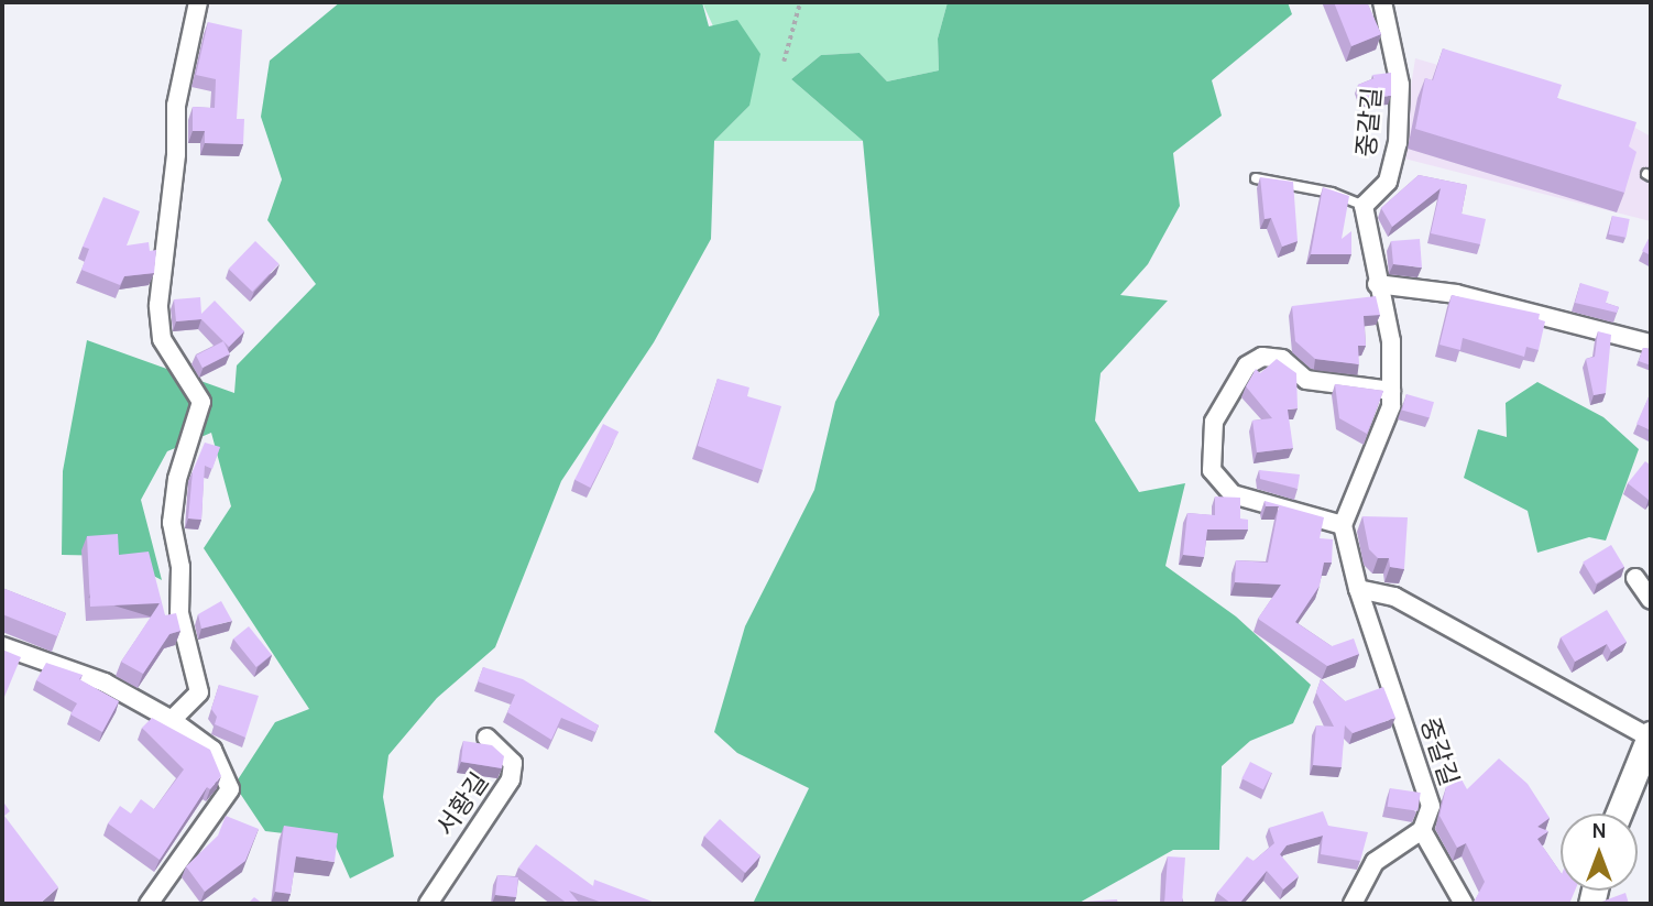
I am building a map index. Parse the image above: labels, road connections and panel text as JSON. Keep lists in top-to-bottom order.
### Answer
{
  "streets": {
    "street": ["중갈길", "서황길"]
  },
  "north": "top"
}
